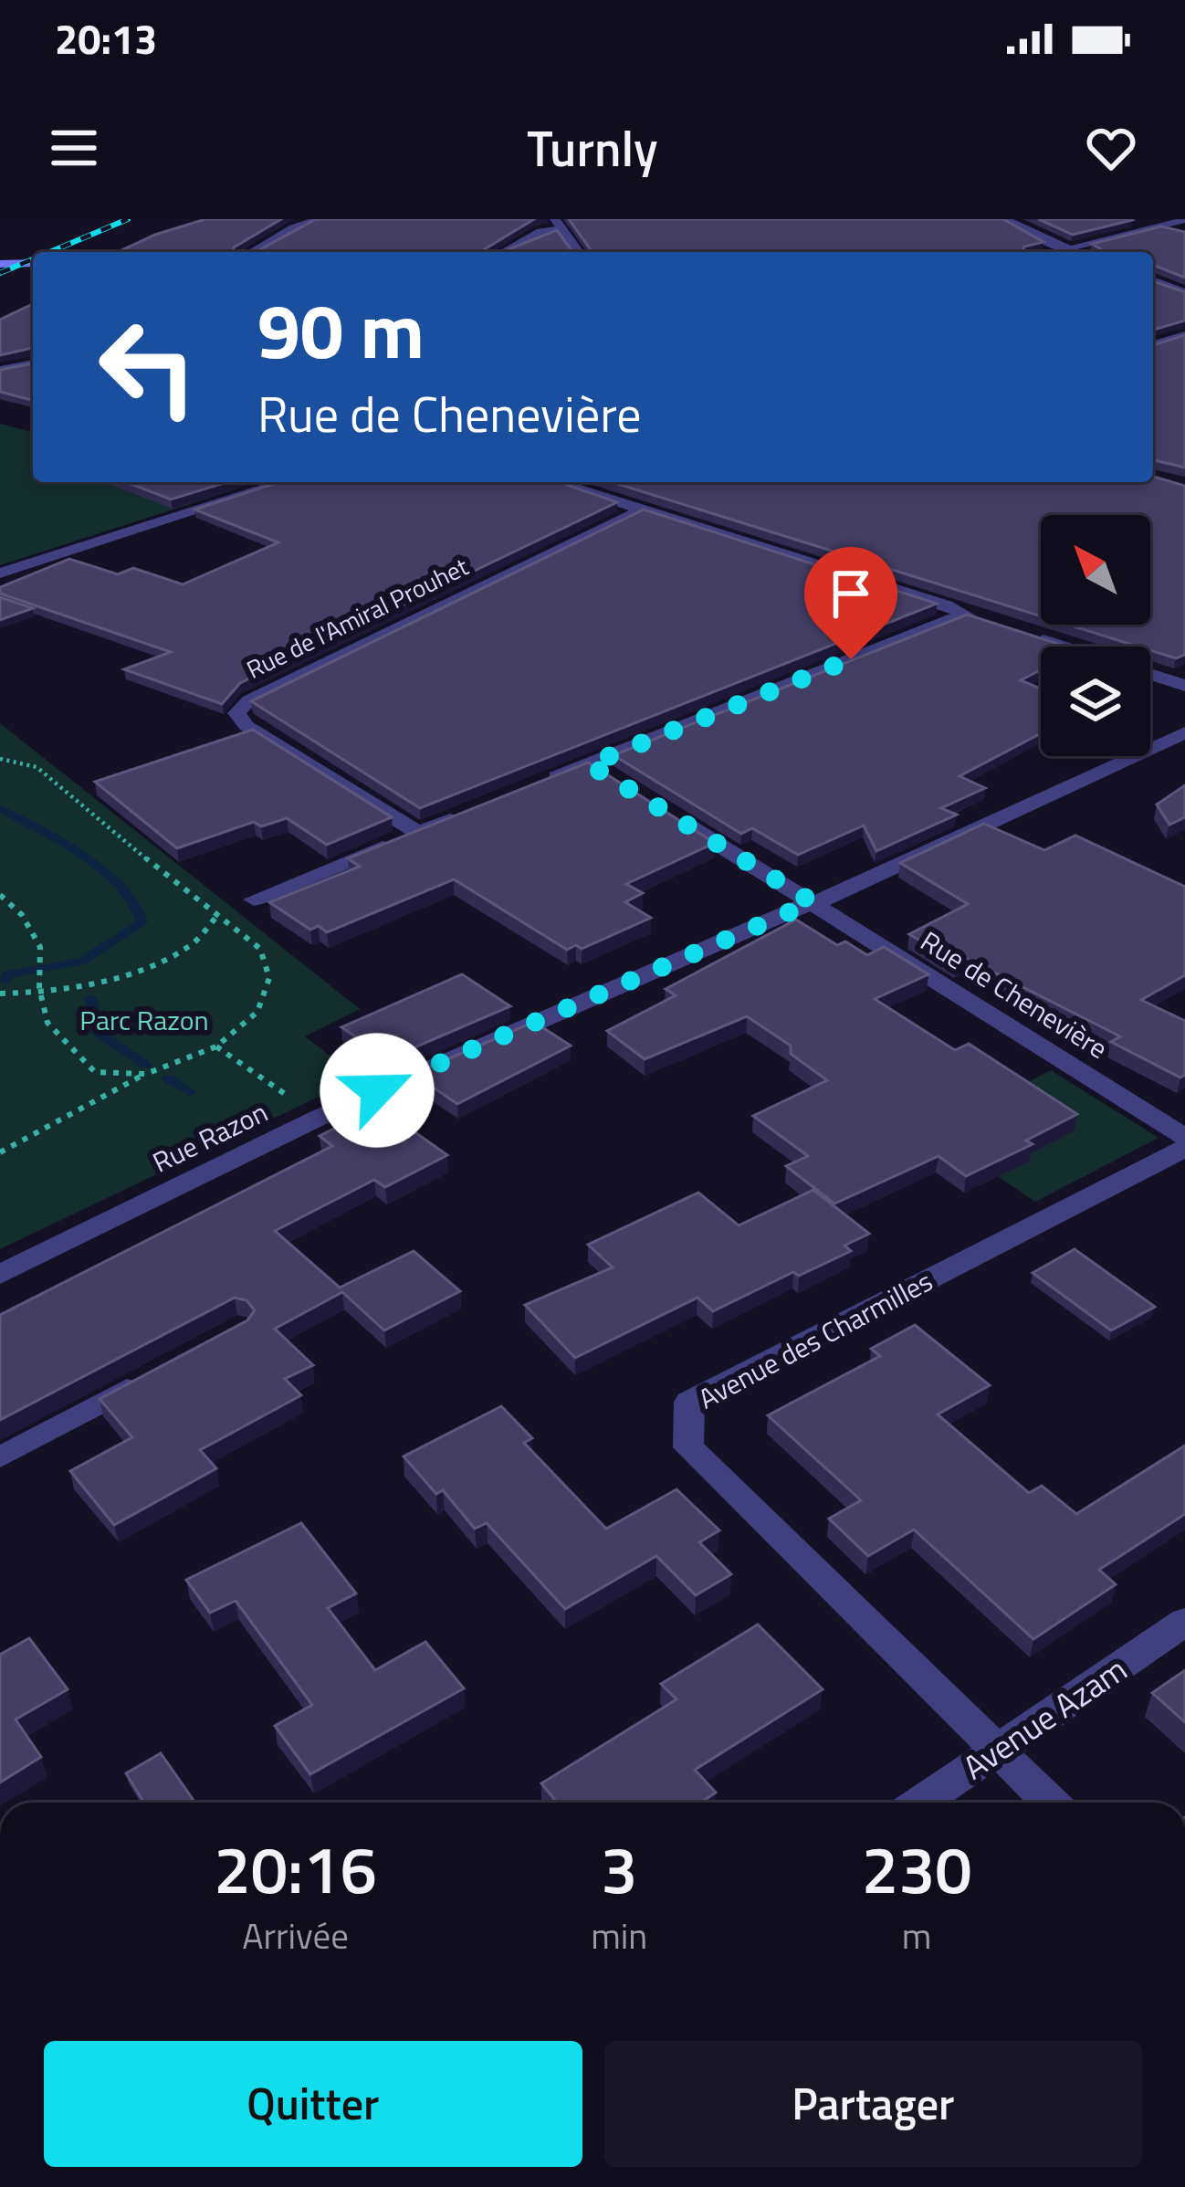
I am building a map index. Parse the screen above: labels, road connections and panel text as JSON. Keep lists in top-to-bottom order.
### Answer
{
  "streets": {
    "street": [
      "Rue de l'Amiral Prouhet",
      "Rue de Chenevière",
      "Rue Razon",
      "Avenue des Charmilles",
      "Avenue Azam"
    ]
  },
  "crossings": [
    ["Rue de Chenevière", "Rue Razon"],
    ["Avenue des Charmilles", "Avenue Azam"]
  ],
  "parks": ["Parc Razon"],
  "north": "top left",
  "page": {
    "status": "20:13",
    "header": "Turnly",
    "turn": ["90 m", "Rue de Chenevière"],
    "eta": [
      "20:16",
      "Arrivée",
      "3",
      "min",
      "230",
      "m"
    ],
    "buttons": ["Quitter", "Partager"]
  }
}
